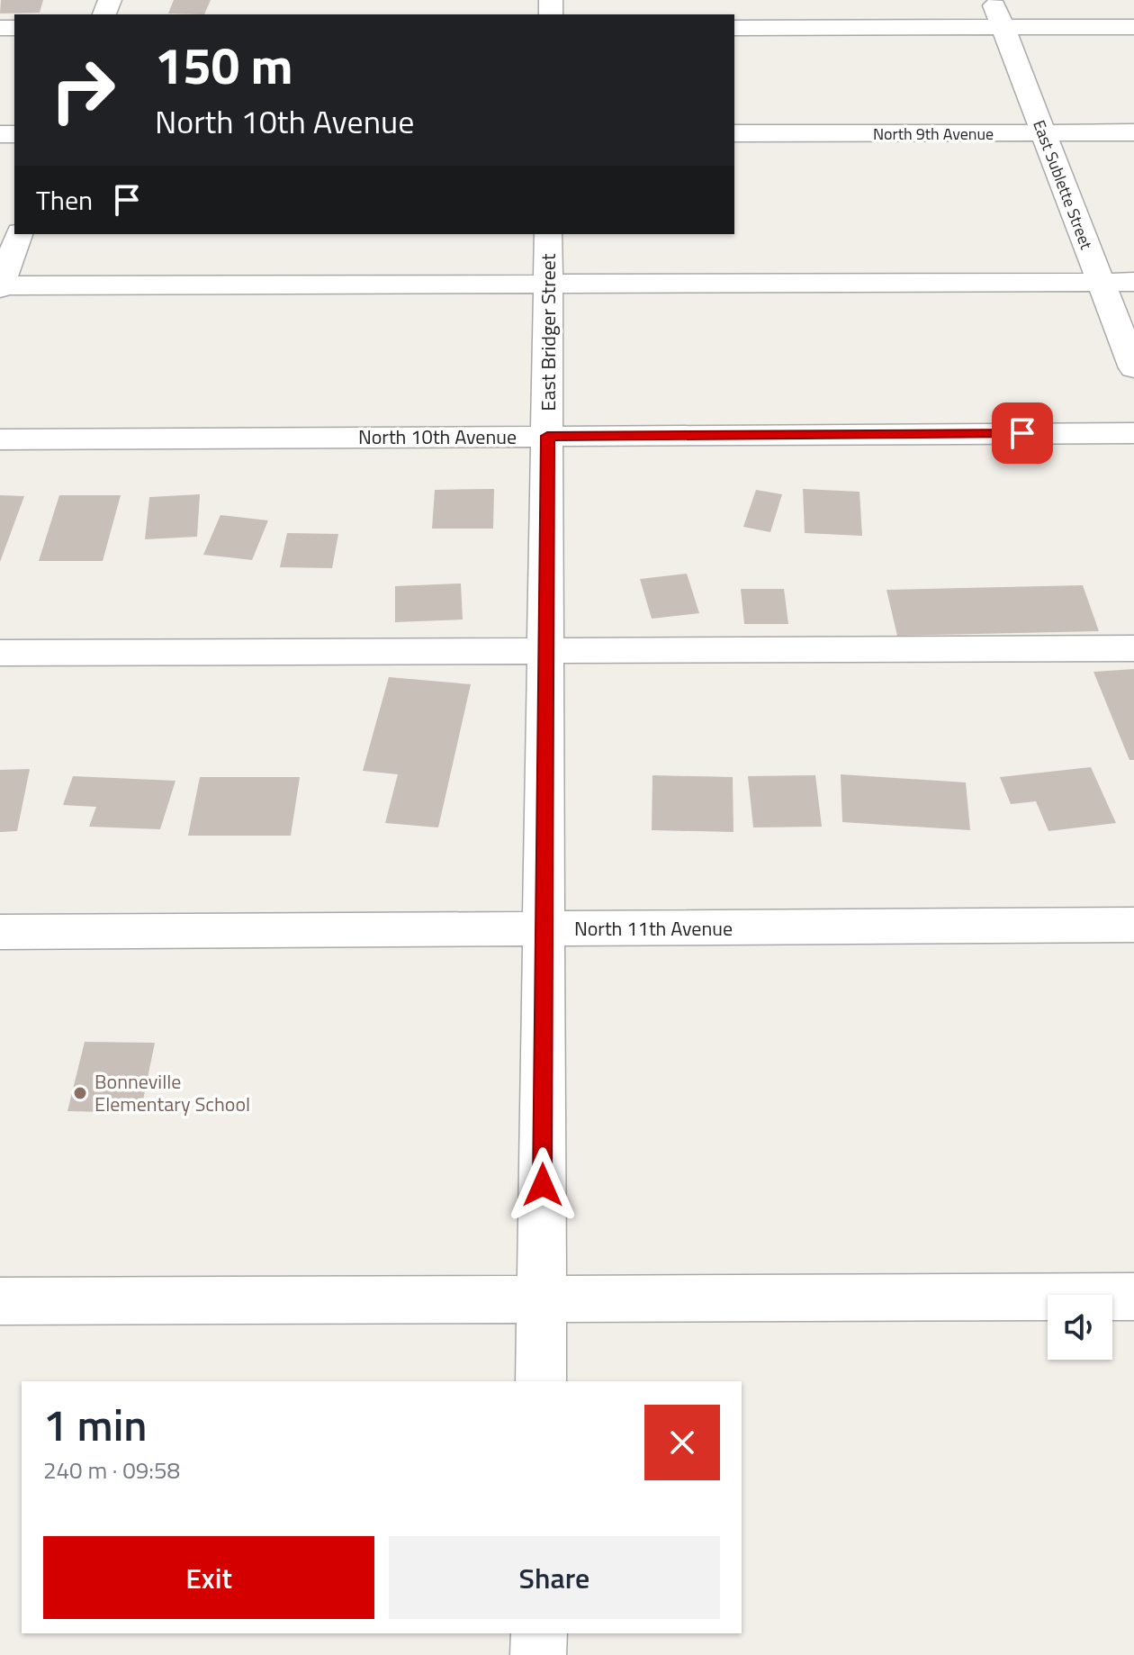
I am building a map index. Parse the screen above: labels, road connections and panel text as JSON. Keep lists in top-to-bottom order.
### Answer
{
  "streets": {
    "street": [
      "North 9th Avenue",
      "East Sublette Street",
      "East Bridger Street",
      "North 10th Avenue",
      "North 11th Avenue"
    ]
  },
  "crossings": [
    ["North 9th Avenue", "East Sublette Street"],
    ["East Bridger Street", "North 10th Avenue"],
    ["East Bridger Street", "North 11th Avenue"]
  ],
  "places": ["Bonneville Elementary School"],
  "page": {
    "turn": ["150 m", "North 10th Avenue"],
    "then": "Then",
    "heading": ["1 min", "240 m · 09:58"],
    "buttons": ["Exit", "Share"]
  }
}
